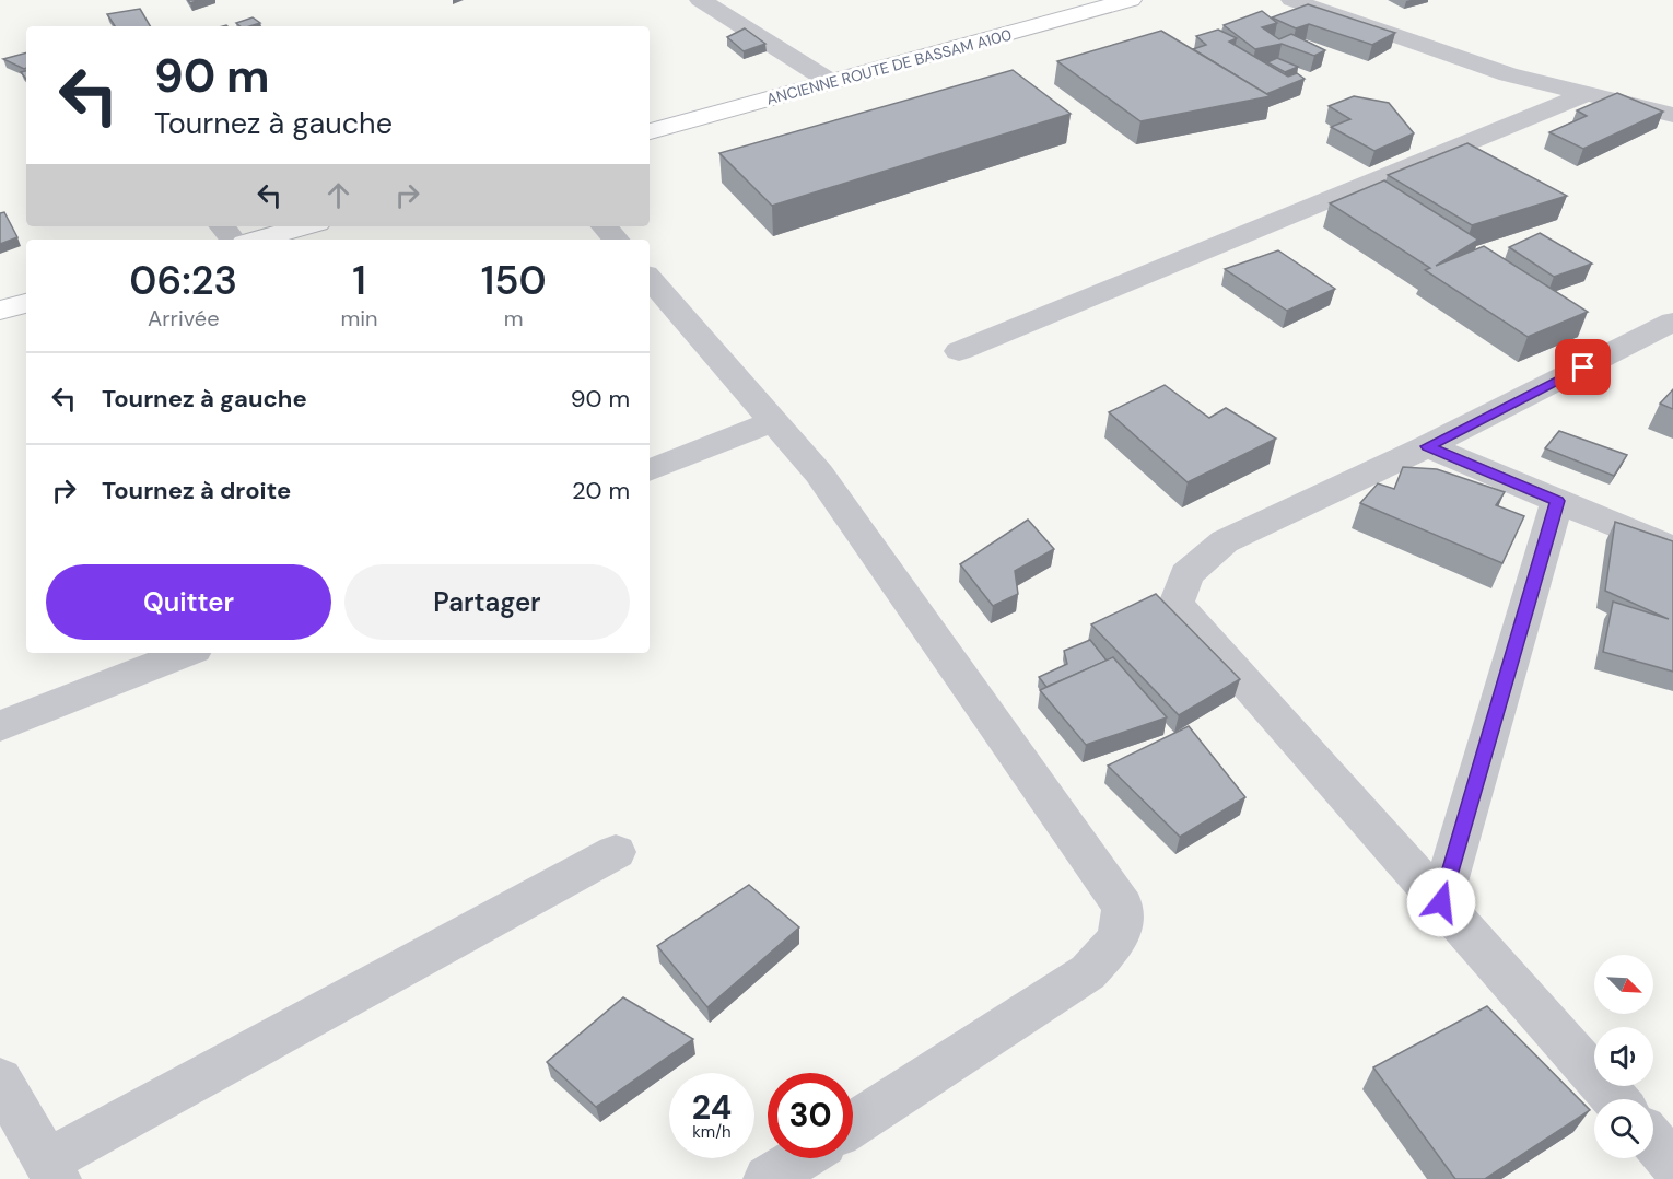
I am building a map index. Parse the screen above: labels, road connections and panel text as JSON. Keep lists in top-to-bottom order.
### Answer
{
  "streets": {
    "main road": ["ANCIENNE ROUTE DE BASSAM A100"]
  },
  "north": "bottom right",
  "page": {
    "turn": ["90 m", "Tournez à gauche"],
    "eta": [
      "06:23",
      "Arrivée",
      "1",
      "min",
      "150",
      "m"
    ],
    "list": [
      {
        "name": "Tournez à gauche",
        "value": "90 m"
      },
      {
        "name": "Tournez à droite",
        "value": "20 m"
      }
    ],
    "buttons": ["Quitter", "Partager"],
    "speed": "24 km/h",
    "limit": "30"
  }
}
